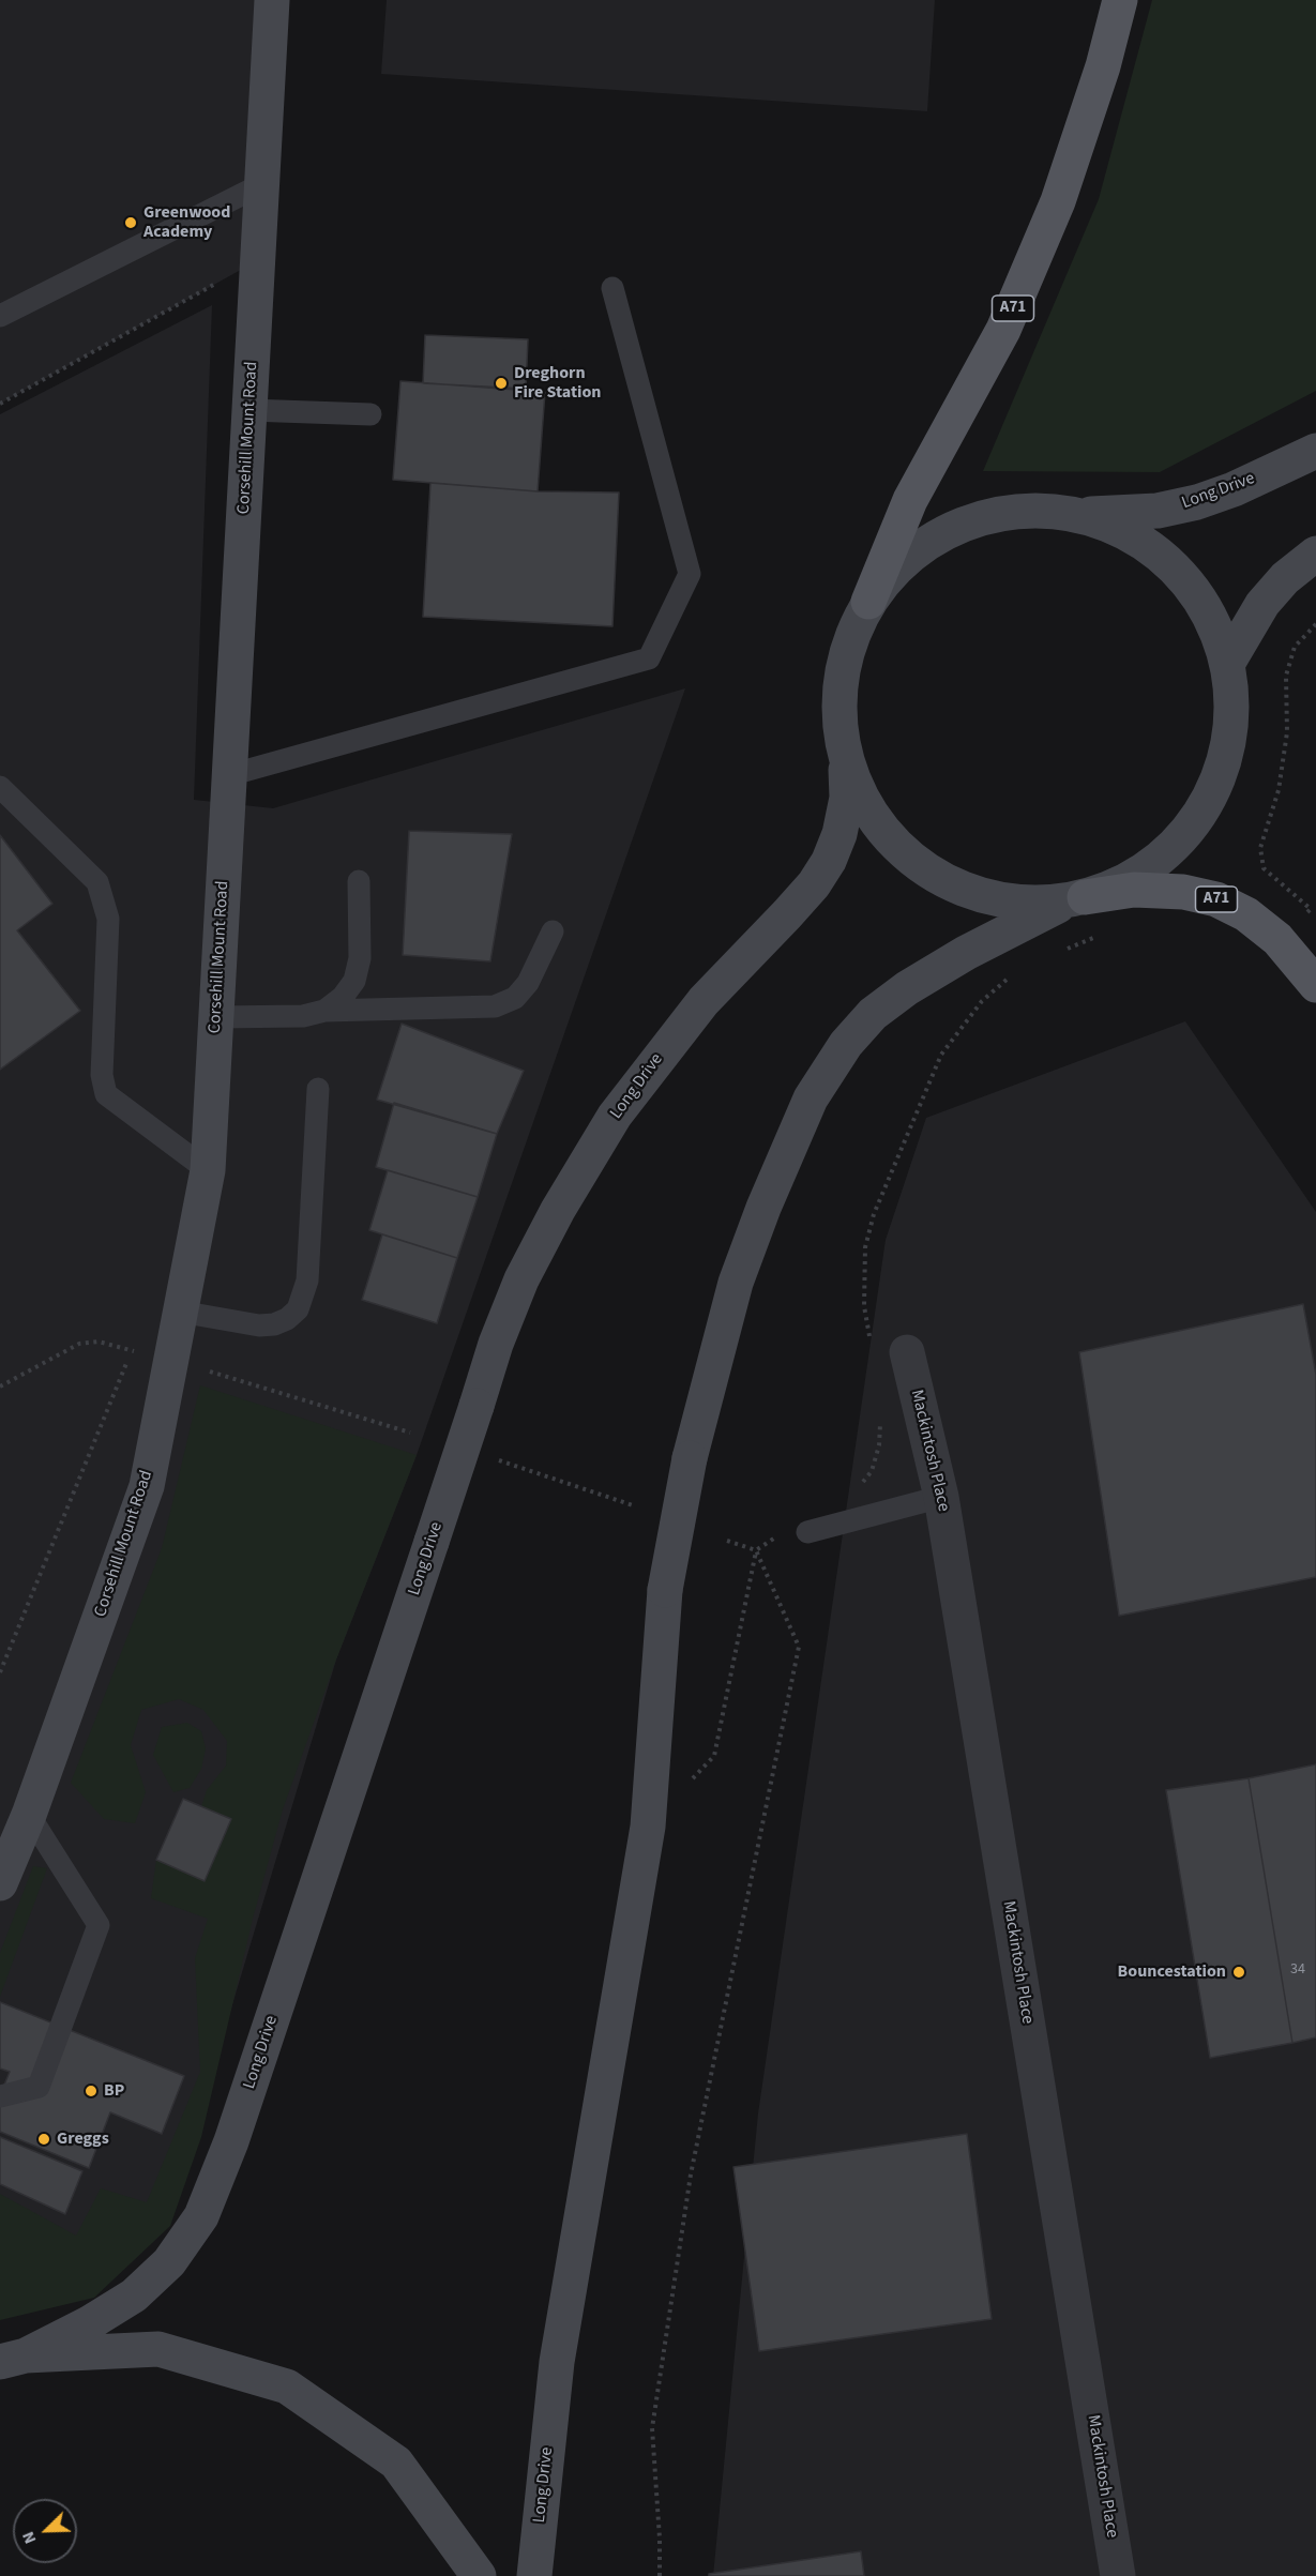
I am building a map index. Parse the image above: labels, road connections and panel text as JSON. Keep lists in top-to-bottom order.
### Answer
{
  "streets": {
    "main road": ["A71", "Corsehill Mount Road", "Long Drive"],
    "street": ["Mackintosh Place"]
  },
  "crossings": [
    ["A71", "Long Drive"]
  ],
  "places": [
    "Greenwood Academy",
    "Dreghorn Fire Station",
    "Bouncestation",
    "BP",
    "Greggs"
  ],
  "house_numbers": ["34"],
  "north": "bottom left"
}
